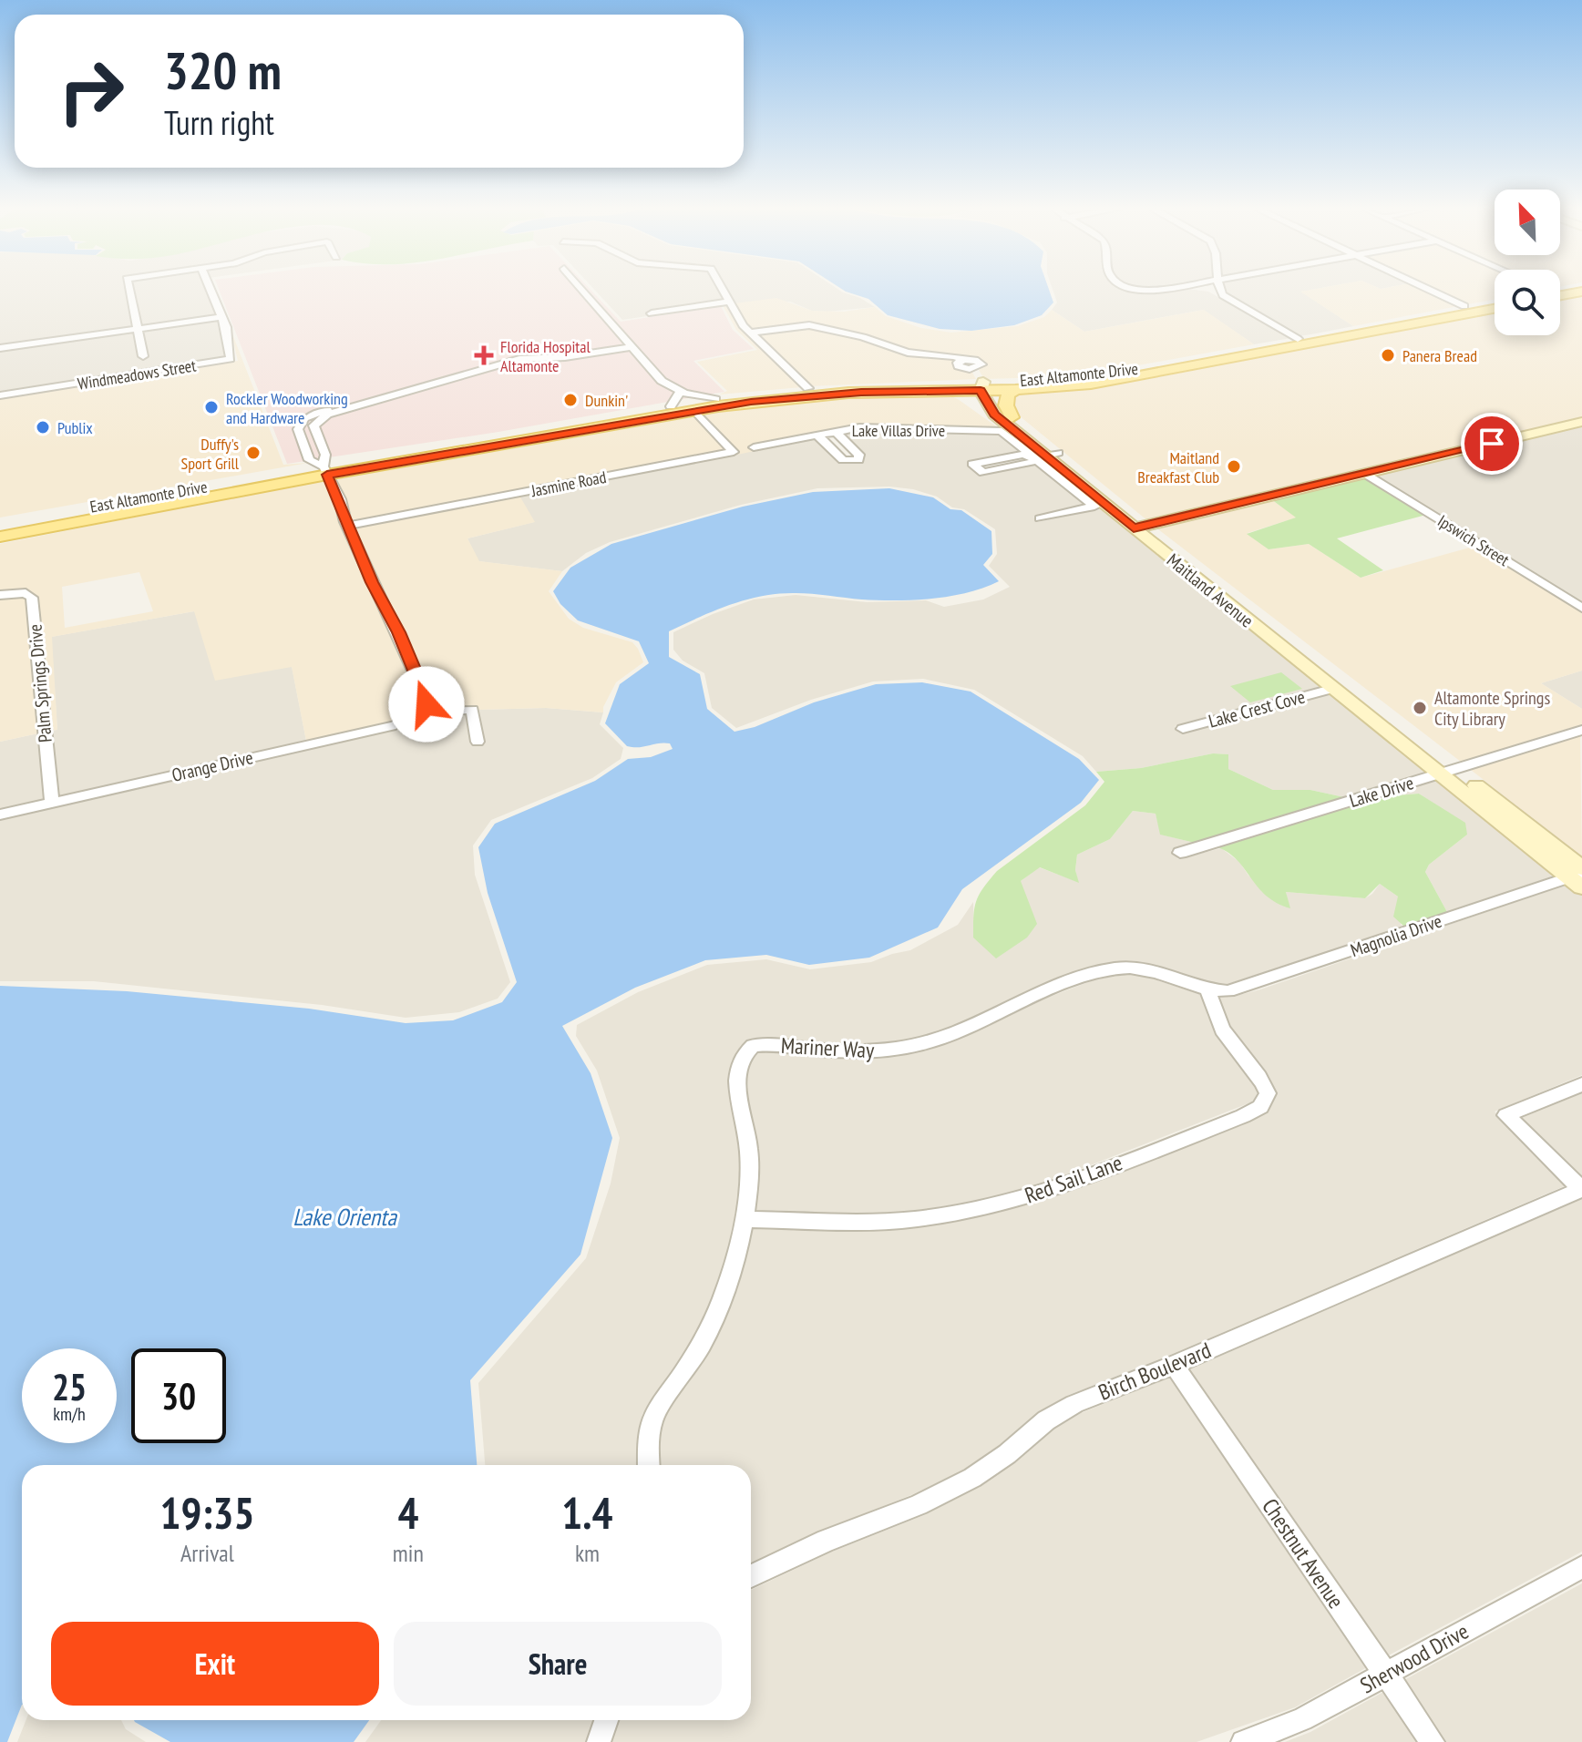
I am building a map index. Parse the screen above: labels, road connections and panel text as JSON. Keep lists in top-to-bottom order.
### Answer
{
  "streets": {
    "main road": ["East Altamonte Drive", "Maitland Avenue"],
    "street": [
      "Windmeadows Street",
      "Lake Villas Drive",
      "Jasmine Road",
      "Ipswich Street",
      "Palm Springs Drive",
      "Lake Crest Cove",
      "Orange Drive",
      "Lake Drive",
      "Magnolia Drive",
      "Mariner Way",
      "Red Sail Lane",
      "Birch Boulevard",
      "Chestnut Avenue",
      "Sherwood Drive"
    ]
  },
  "crossings": [
    ["East Altamonte Drive", "Maitland Avenue"],
    ["Lake Villas Drive", "Maitland Avenue"],
    ["Maitland Avenue", "Lake Crest Cove"],
    ["Maitland Avenue", "Lake Drive"],
    ["Maitland Avenue", "Magnolia Drive"],
    ["Palm Springs Drive", "Orange Drive"],
    ["Magnolia Drive", "Mariner Way"],
    ["Magnolia Drive", "Red Sail Lane"],
    ["Mariner Way", "Red Sail Lane"],
    ["Birch Boulevard", "Chestnut Avenue"],
    ["Chestnut Avenue", "Sherwood Drive"]
  ],
  "water": ["Lake Orienta"],
  "places": {
    "health": ["Florida Hospital Altamonte"],
    "other": [
      "Panera Bread",
      "Dunkin'",
      "Rockler Woodworking and Hardware",
      "Publix",
      "Duffy's Sport Grill",
      "Maitland Breakfast Club",
      "Altamonte Springs City Library"
    ]
  },
  "north": "top left",
  "page": {
    "turn": ["320 m", "Turn right"],
    "speed": "25 km/h",
    "limit": "30",
    "eta": [
      "19:35",
      "Arrival",
      "4",
      "min",
      "1.4",
      "km"
    ],
    "buttons": ["Exit", "Share"]
  }
}
